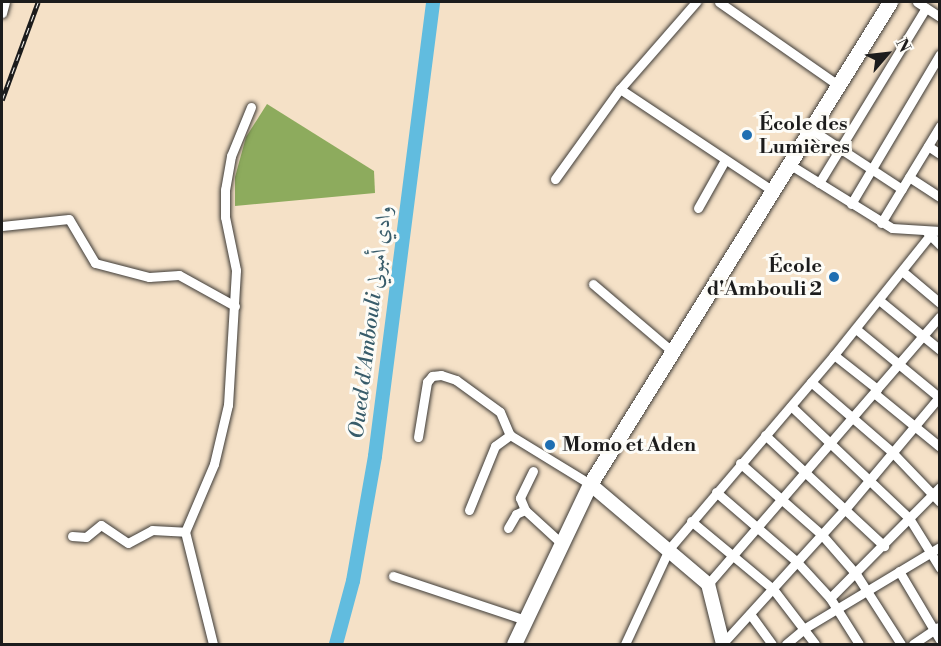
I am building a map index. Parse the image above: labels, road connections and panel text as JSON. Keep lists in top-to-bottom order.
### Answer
{
  "water": ["Oued d'Ambouli وادي أمبولي"],
  "places": ["École des Lumières", "École d'Ambouli 2", "Momo et Aden"],
  "north": "top right"
}
